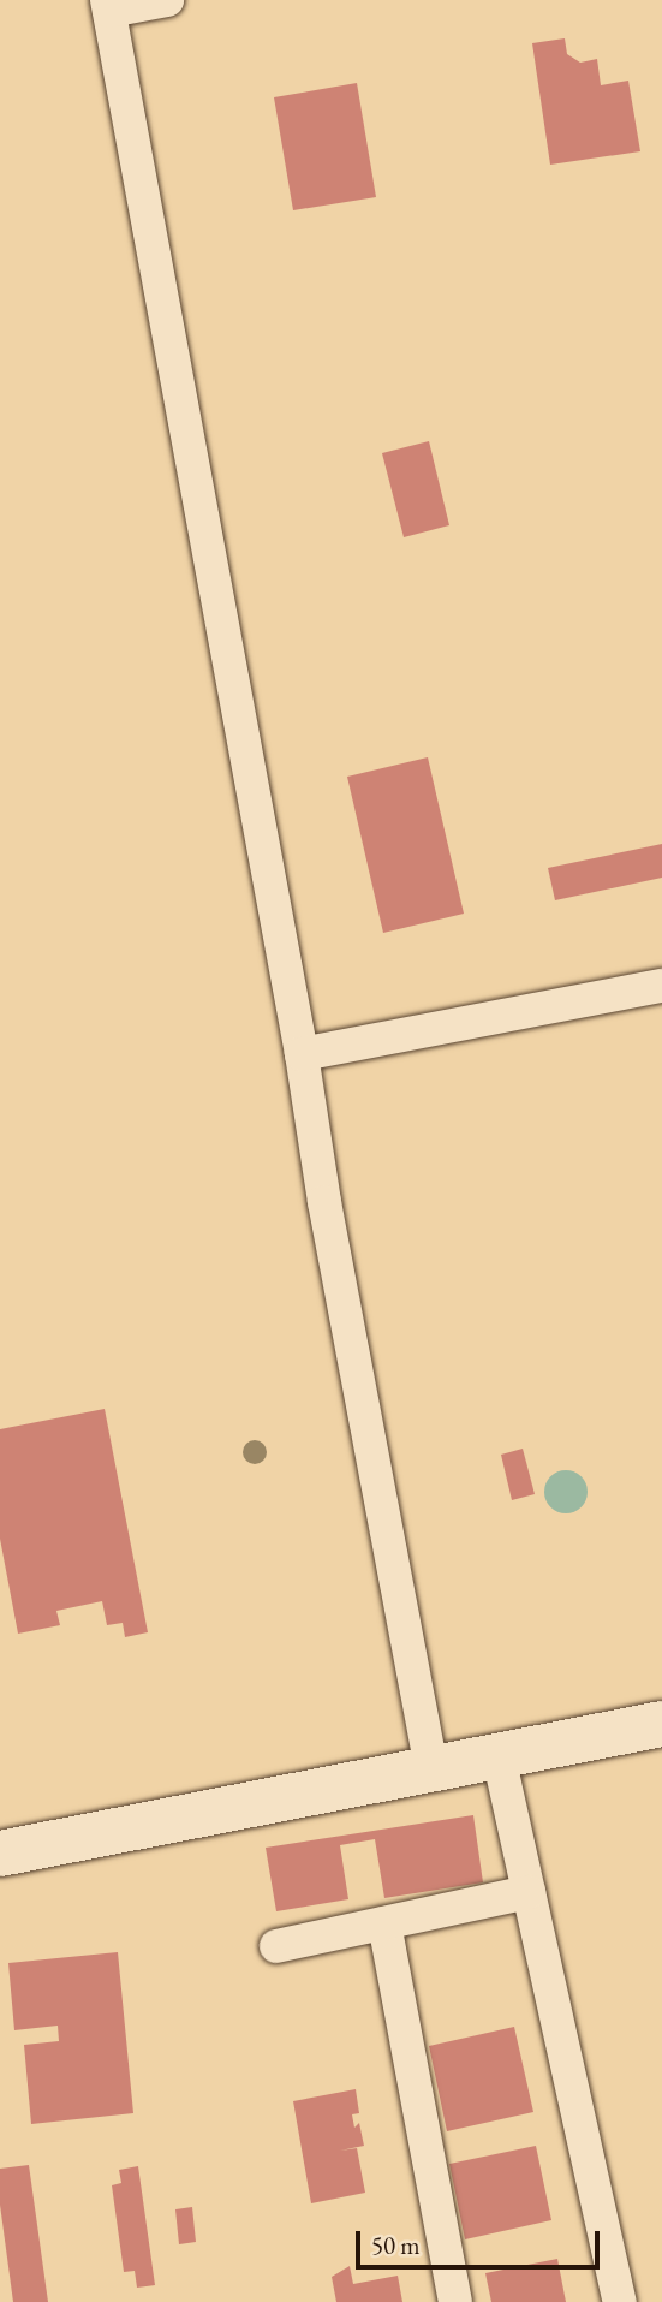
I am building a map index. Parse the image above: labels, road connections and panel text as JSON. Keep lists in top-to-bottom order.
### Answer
{
  "scale_bar": "50 m"
}
